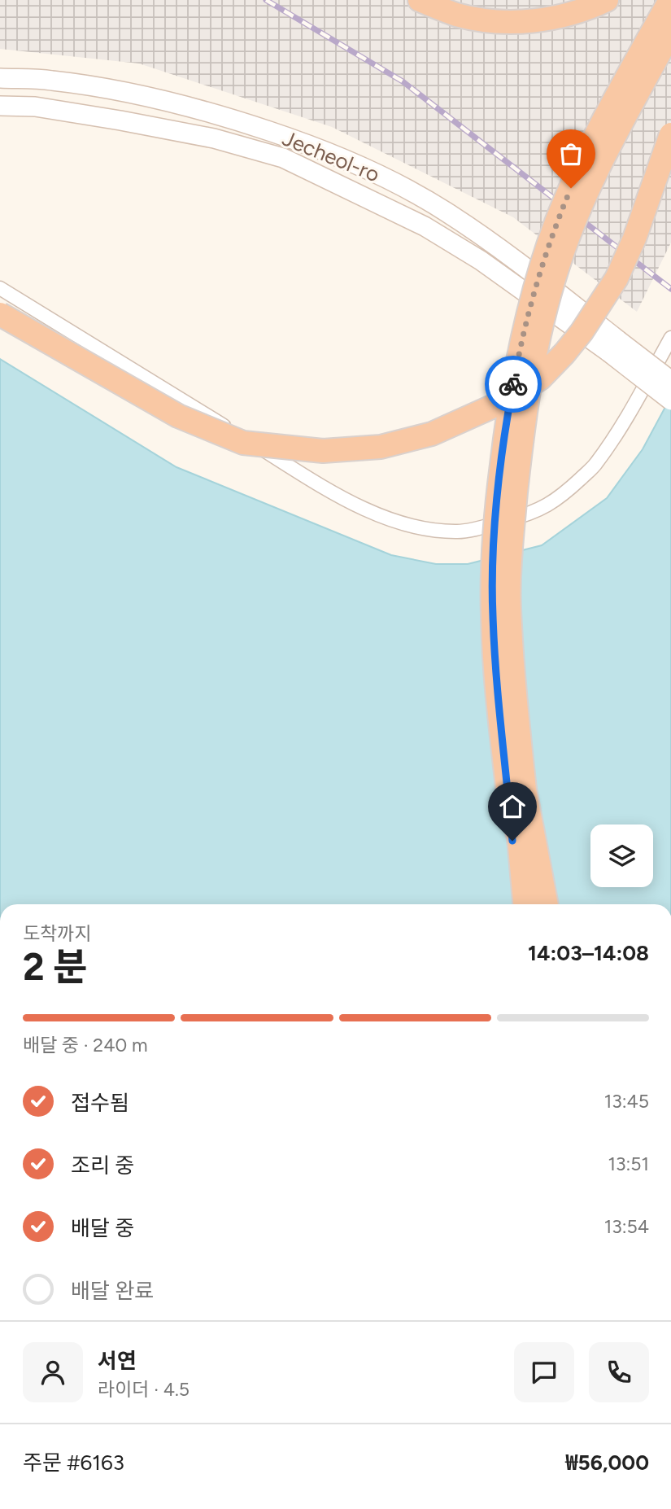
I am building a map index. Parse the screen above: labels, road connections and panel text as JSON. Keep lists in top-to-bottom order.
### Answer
{
  "streets": {
    "main road": ["Jecheol-ro"]
  },
  "page": {
    "heading": ["2 분", "도착까지", "14:03–14:08"],
    "panel": [
      "서연",
      "라이더 · 4.5",
      "주문 #6163",
      "₩56,000"
    ],
    "bar": "배달 중 · 240 m",
    "list": [
      ["접수됨", "13:45"],
      ["조리 중", "13:51"],
      ["배달 중", "13:54"],
      "배달 완료"
    ]
  }
}
